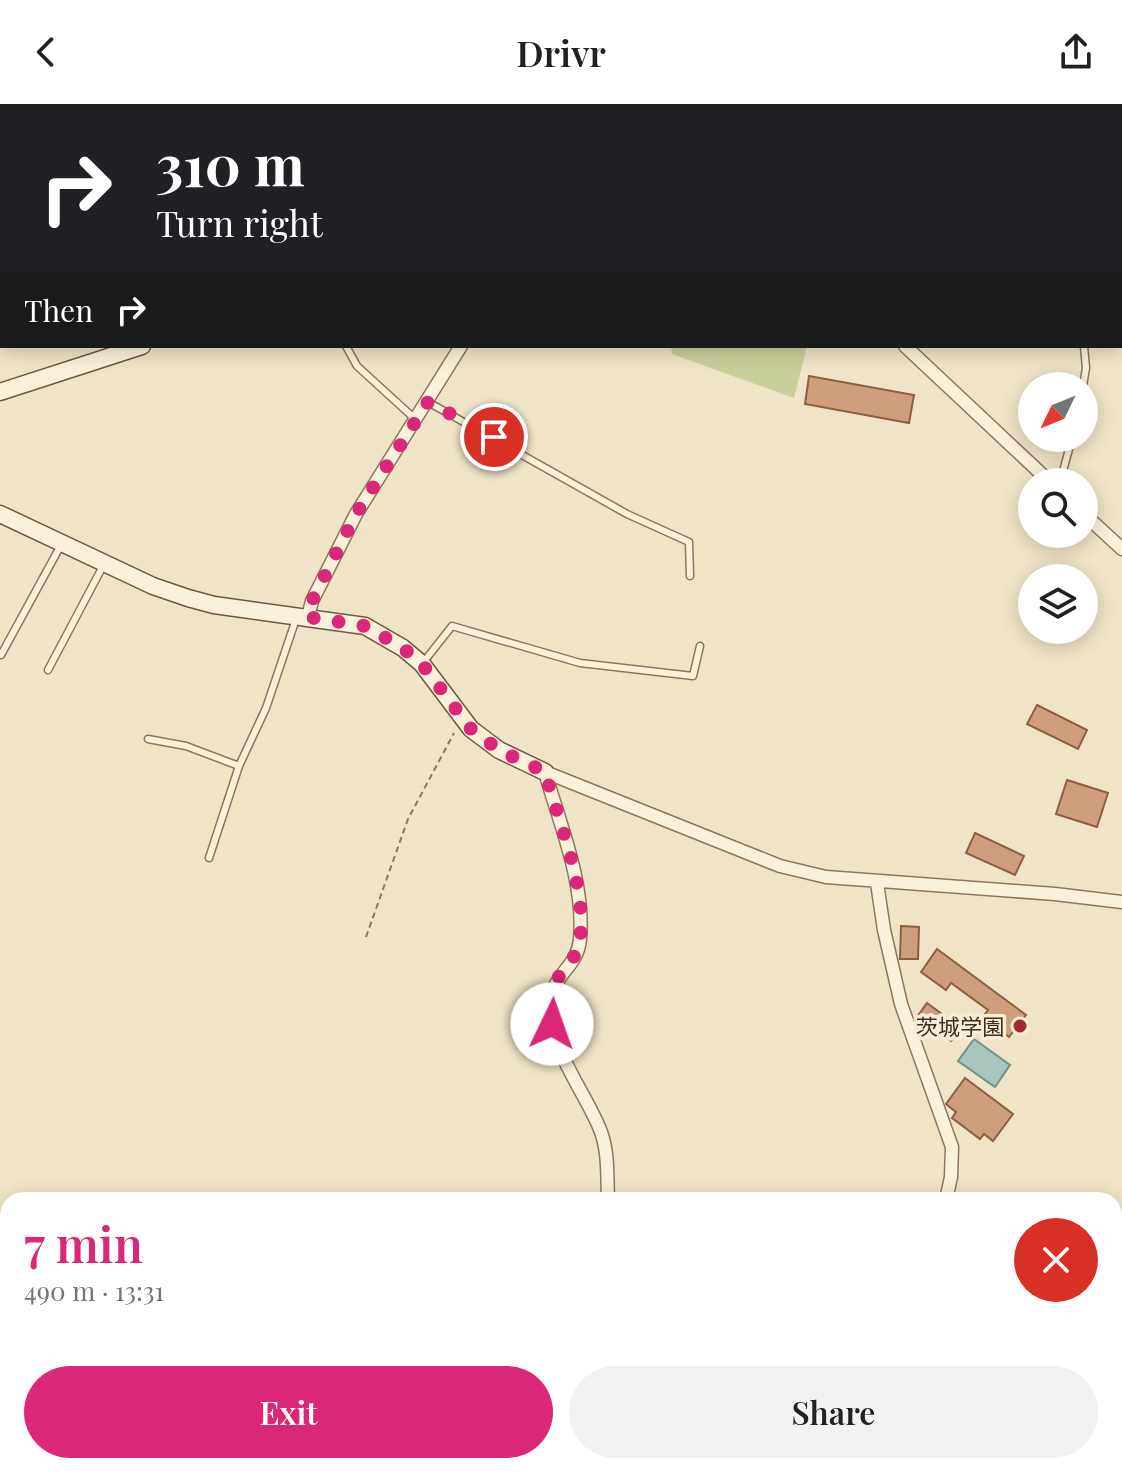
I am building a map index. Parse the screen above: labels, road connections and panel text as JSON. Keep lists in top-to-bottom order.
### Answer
{
  "places": ["茨城学園"],
  "north": "bottom left",
  "page": {
    "header": "Drivr",
    "turn": ["310 m", "Turn right"],
    "then": "Then",
    "heading": ["7 min", "490 m · 13:31"],
    "buttons": ["Exit", "Share"]
  }
}
